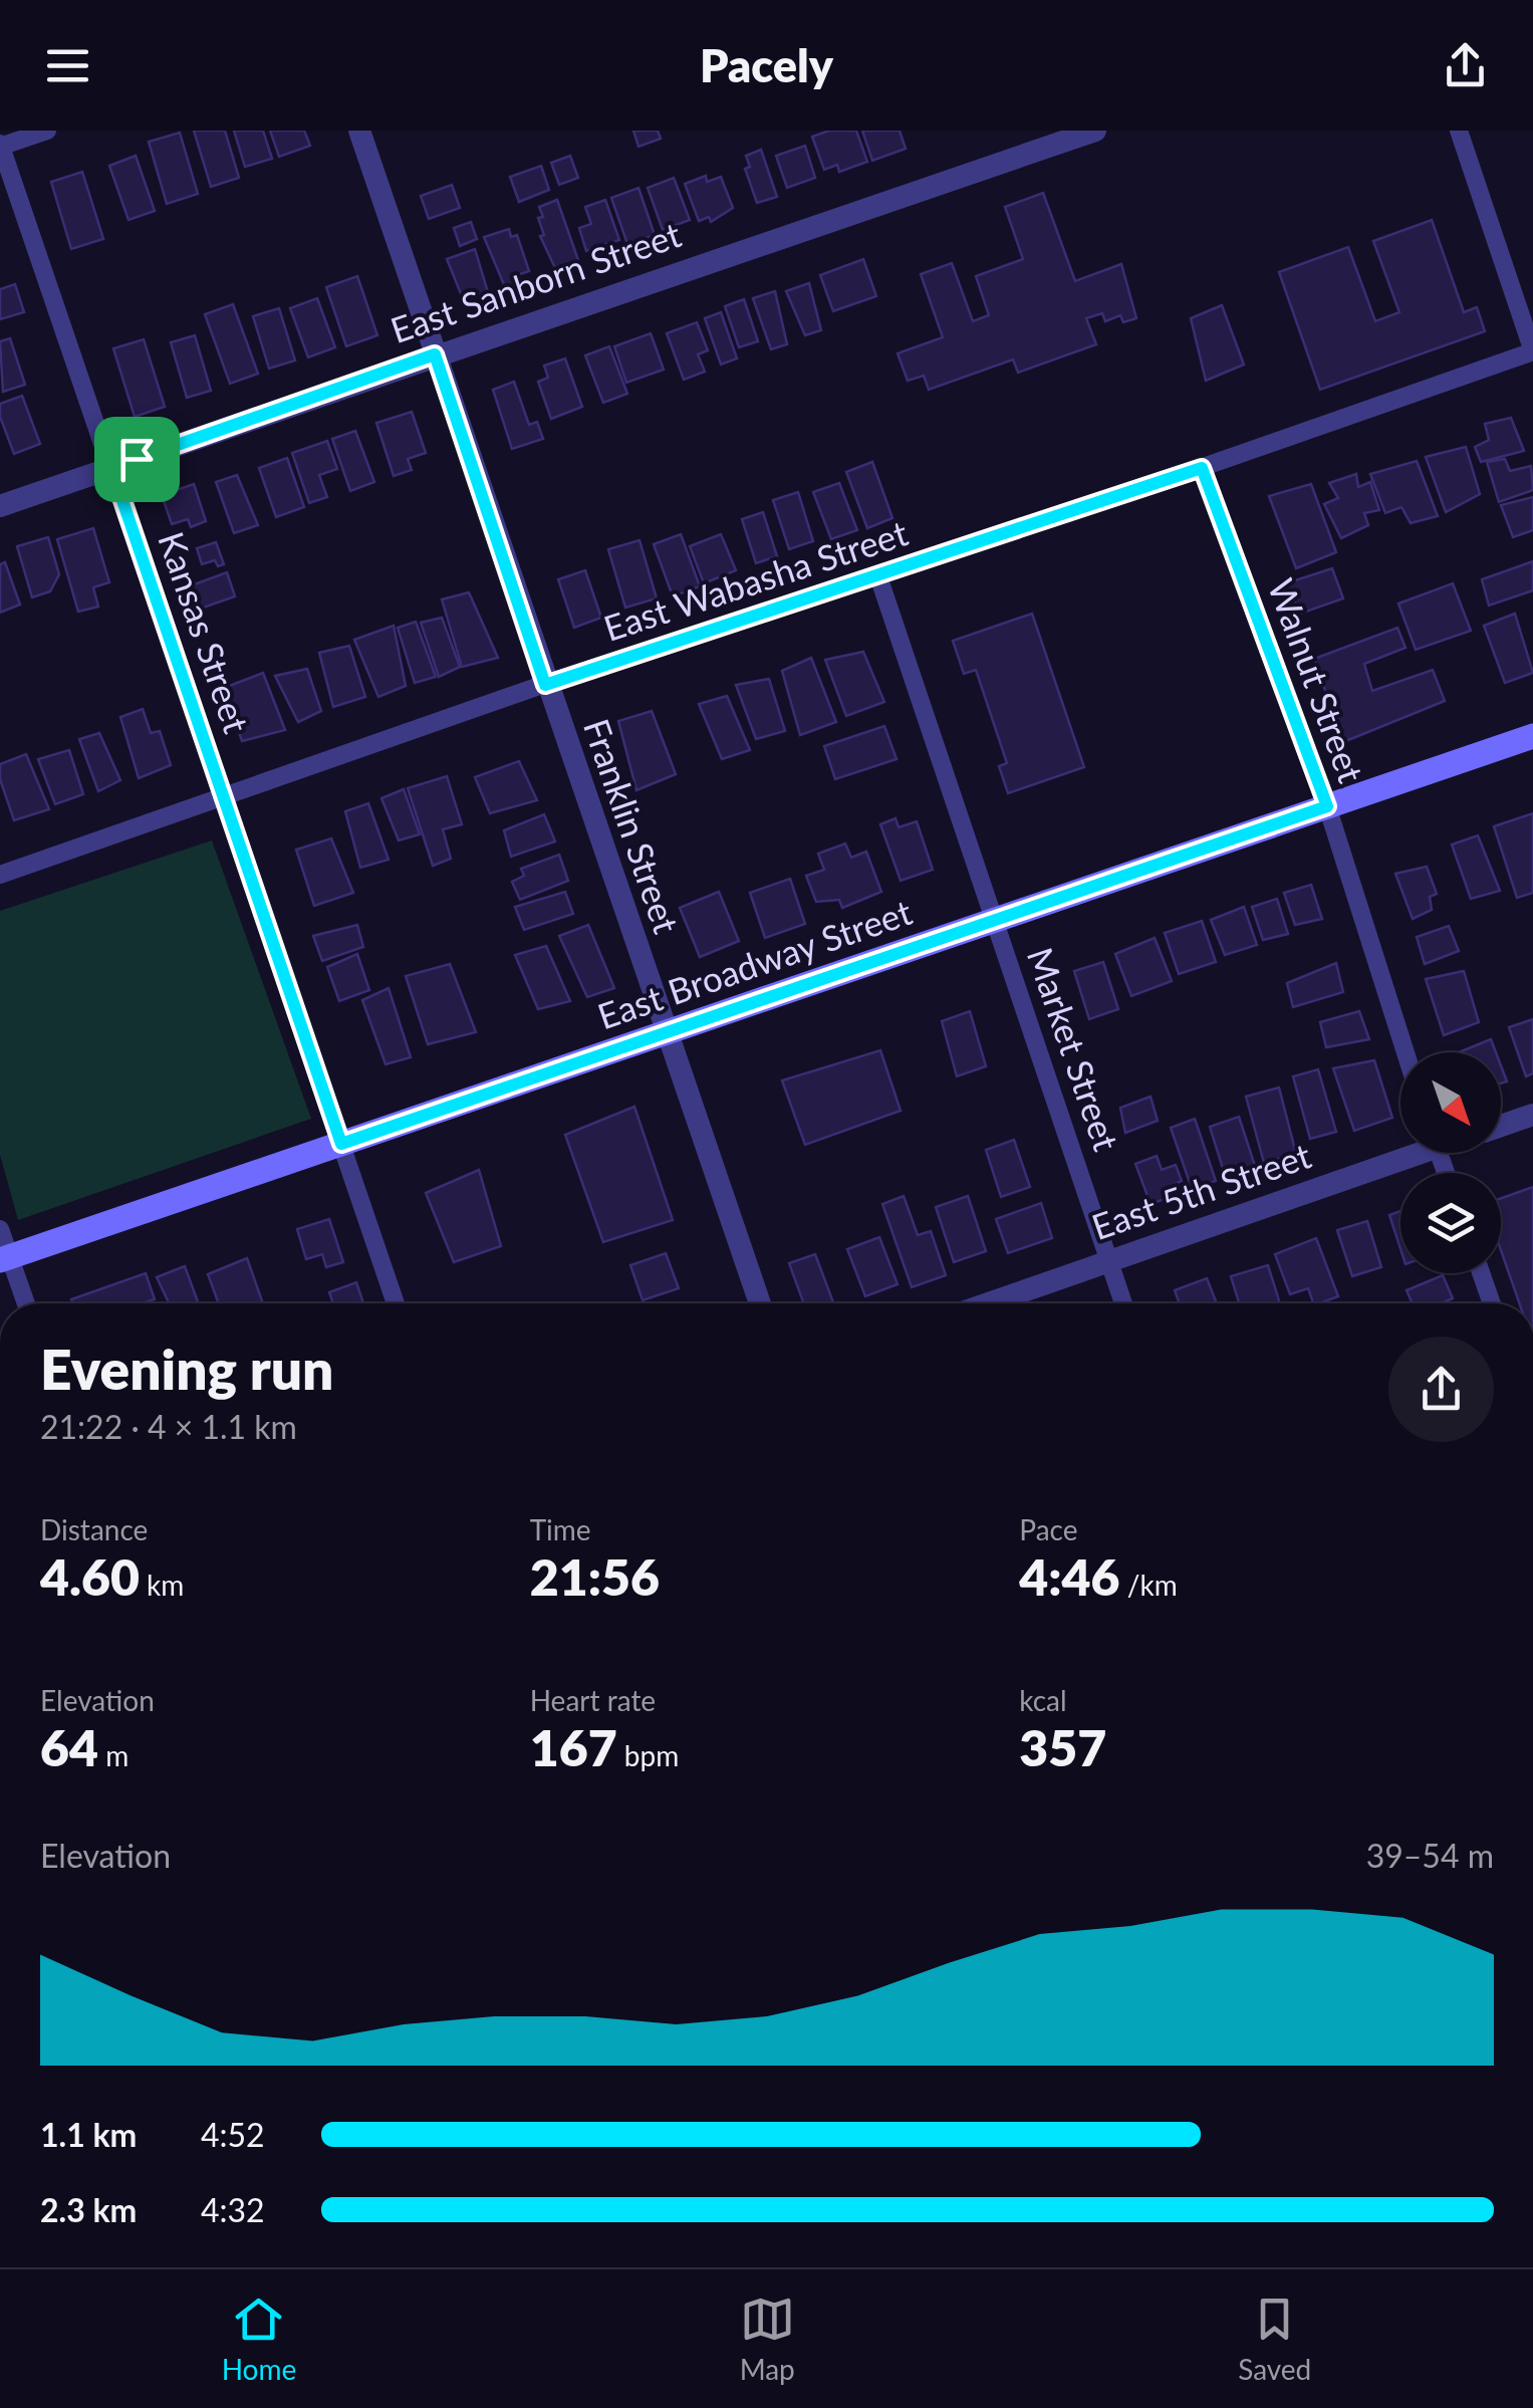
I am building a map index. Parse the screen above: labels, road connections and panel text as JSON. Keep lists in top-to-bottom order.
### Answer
{
  "streets": {
    "main road": ["East Broadway Street"],
    "street": [
      "East Sanborn Street",
      "East Wabasha Street",
      "Kansas Street",
      "Walnut Street",
      "Franklin Street",
      "Market Street",
      "East 5th Street"
    ]
  },
  "crossings": [
    ["East Sanborn Street", "Kansas Street"],
    ["East Sanborn Street", "Franklin Street"],
    ["East Wabasha Street", "Kansas Street"],
    ["East Wabasha Street", "Walnut Street"],
    ["East Wabasha Street", "Franklin Street"],
    ["East Wabasha Street", "Market Street"],
    ["Kansas Street", "East Broadway Street"],
    ["Walnut Street", "East Broadway Street"],
    ["Franklin Street", "East Broadway Street"],
    ["East Broadway Street", "Market Street"],
    ["Market Street", "East 5th Street"]
  ],
  "north": "bottom right",
  "page": {
    "header": "Pacely",
    "heading": ["Evening run", "21:22 · 4 × 1.1 km"],
    "stats": [
      ["Distance", "4.60 km"],
      ["Time", "21:56"],
      ["Pace", "4:46 /km"],
      ["Elevation", "64 m"],
      ["Heart rate", "167 bpm"],
      ["kcal", "357"]
    ],
    "chart": ["Elevation", "39–54 m"],
    "list": [
      {
        "name": "1.1 km",
        "note": "4:52"
      },
      {
        "name": "2.3 km",
        "note": "4:32"
      }
    ],
    "tabs": ["Home", "Map", "Saved"]
  }
}
